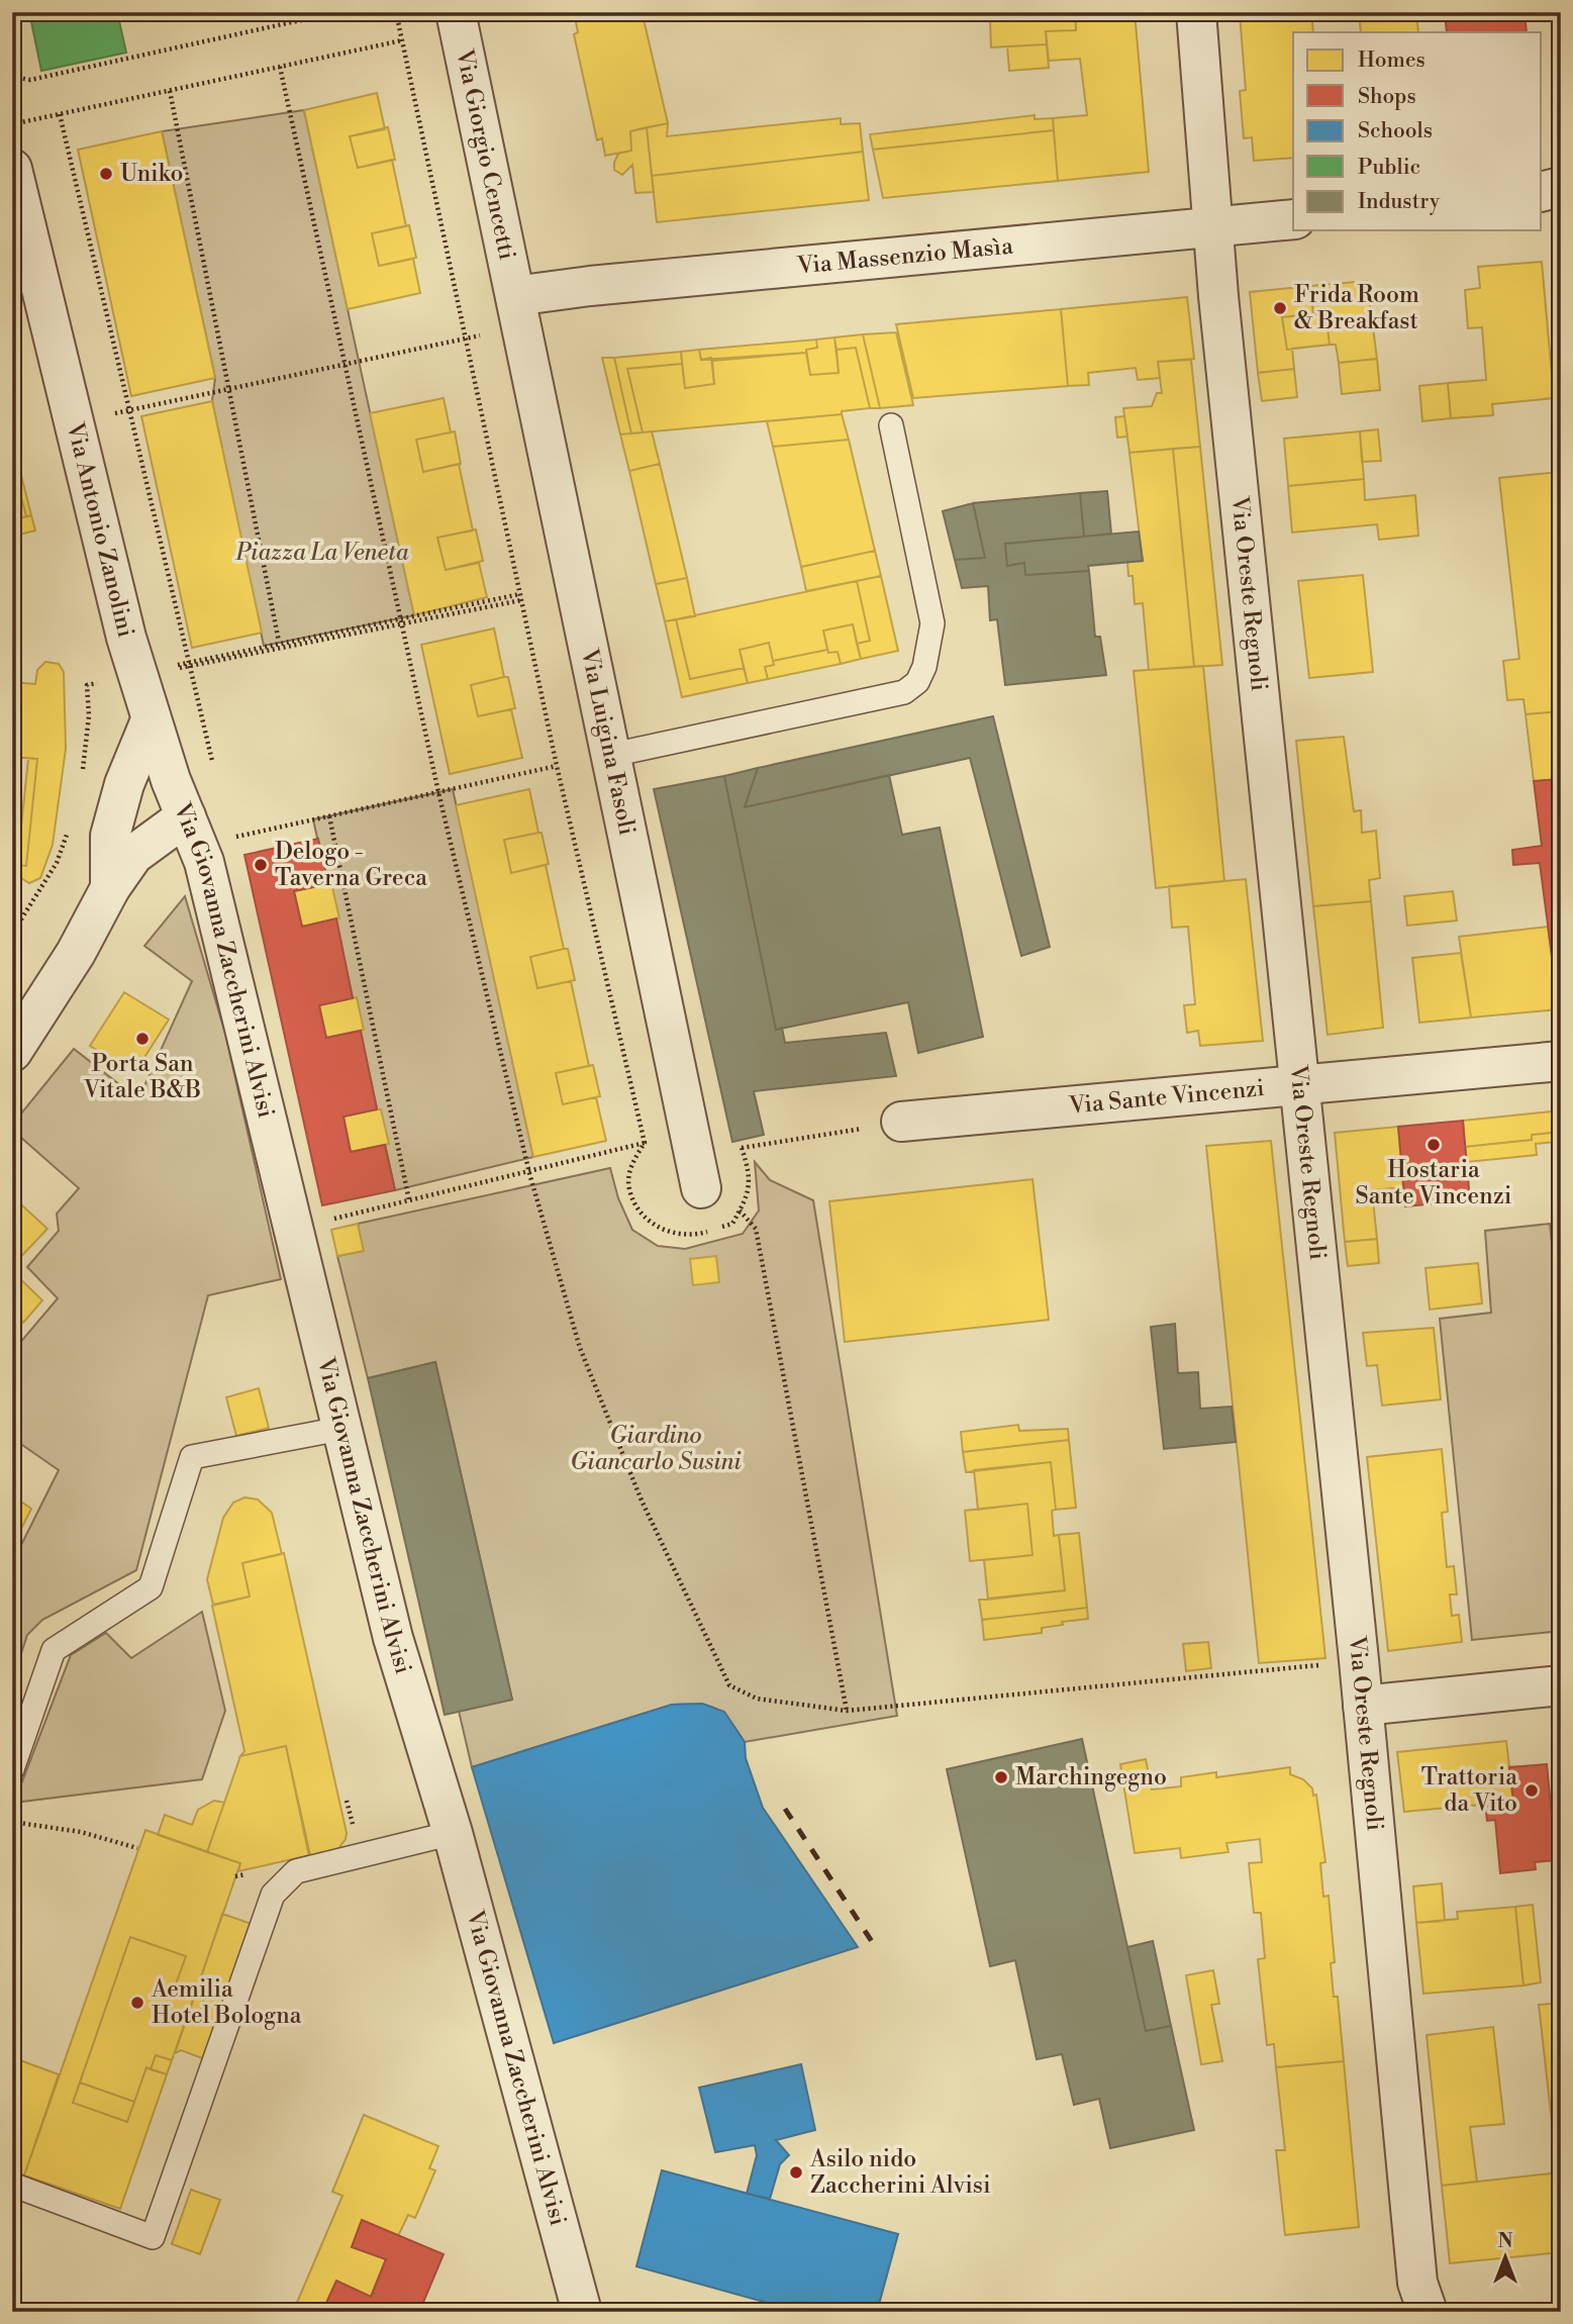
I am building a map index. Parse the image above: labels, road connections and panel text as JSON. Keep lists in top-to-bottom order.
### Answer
{
  "streets": {
    "street": [
      "Via Giorgio Cencetti",
      "Via Massenzio Masìa",
      "Via Antonio Zanolini",
      "Via Oreste Regnoli",
      "Via Luigina Fasoli",
      "Via Giovanna Zaccherini Alvisi",
      "Via Sante Vincenzi"
    ]
  },
  "crossings": [
    ["Via Giorgio Cencetti", "Via Massenzio Masìa"],
    ["Via Giorgio Cencetti", "Via Luigina Fasoli"],
    ["Via Massenzio Masìa", "Via Oreste Regnoli"],
    ["Via Massenzio Masìa", "Via Luigina Fasoli"],
    ["Via Antonio Zanolini", "Via Giovanna Zaccherini Alvisi"],
    ["Via Oreste Regnoli", "Via Sante Vincenzi"]
  ],
  "parks": ["Piazza La Veneta", "Giardino Giancarlo Susini"],
  "places": [
    "Uniko",
    "Frida Room & Breakfast",
    "Delogo - Taverna Greca",
    "Porta San Vitale B&B",
    "Hostaria Sante Vincenzi",
    "Marchingegno",
    "Trattoria da Vito",
    "Aemilia Hotel Bologna",
    "Asilo nido Zaccherini Alvisi"
  ],
  "legend": [
    "Homes",
    "Shops",
    "Schools",
    "Public",
    "Industry"
  ],
  "north": "top"
}
